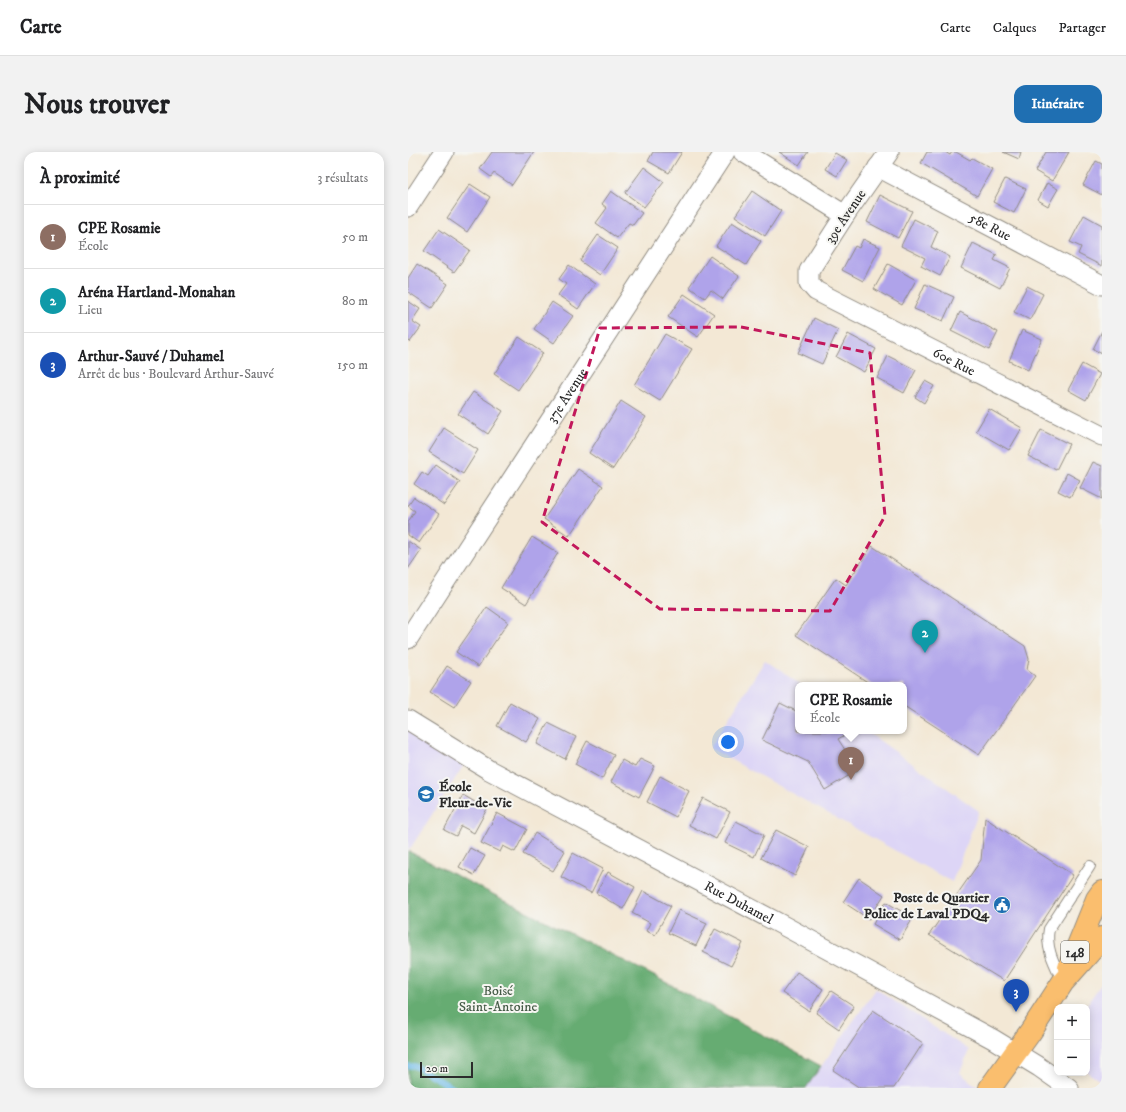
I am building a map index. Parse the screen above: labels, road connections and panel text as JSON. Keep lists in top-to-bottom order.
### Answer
{
  "streets": {
    "main road": ["148"],
    "street": [
      "39e Avenue",
      "58e Rue",
      "60e Rue",
      "37e Avenue",
      "Rue Duhamel"
    ]
  },
  "crossings": [
    ["39e Avenue", "58e Rue"],
    ["39e Avenue", "60e Rue"],
    ["Rue Duhamel", "148"]
  ],
  "parks": ["Boisé Saint-Antoine"],
  "places": {
    "school or university": ["École Fleur-de-Vie"],
    "public building": ["Poste de Quartier Police de Laval PDQ4"]
  },
  "scale_bar": "20 m",
  "page": {
    "header": "Carte",
    "nav": ["Carte", "Calques", "Partager"],
    "buttons": "Itinéraire",
    "title": "Nous trouver",
    "heading": ["À proximité", "3 résultats"],
    "list": [
      {
        "mark": "1",
        "name": "CPE Rosamie",
        "note": "École",
        "value": "50 m"
      },
      {
        "mark": "2",
        "name": "Aréna Hartland-Monahan",
        "note": "Lieu",
        "value": "80 m"
      },
      {
        "mark": "3",
        "name": "Arthur-Sauvé / Duhamel",
        "note": "Arrêt de bus · Boulevard Arthur-Sauvé",
        "value": "150 m"
      }
    ],
    "pins": ["2", "1", "3"],
    "popup": ["CPE Rosamie", "École"],
    "map_buttons": ["+", "−"],
    "scale": "20 m"
  }
}
